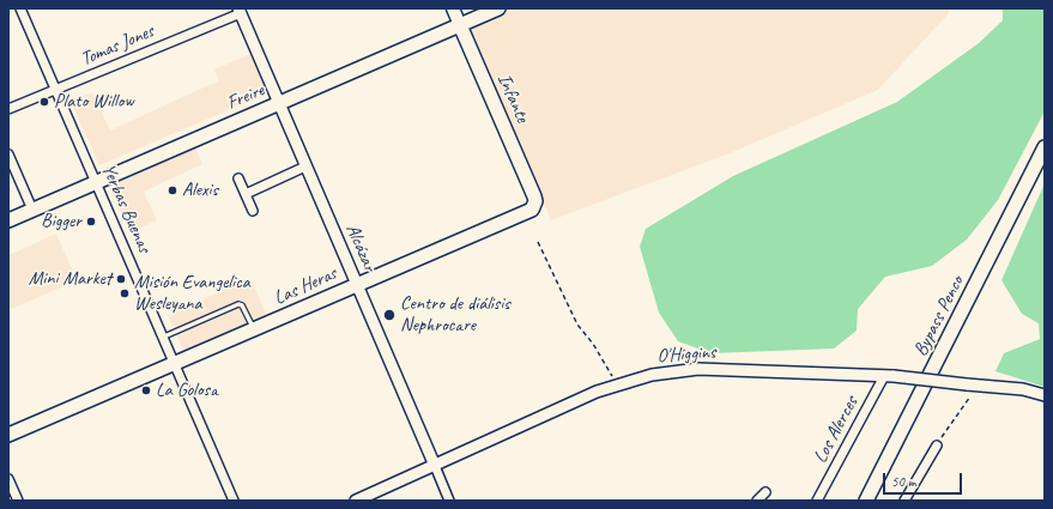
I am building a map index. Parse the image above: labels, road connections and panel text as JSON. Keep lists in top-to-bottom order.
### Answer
{
  "streets": {
    "main road": [
      "Freire",
      "Infante",
      "Las Heras",
      "Bypass Penco"
    ],
    "street": [
      "Tomas Jones",
      "Yerbas Buenas",
      "Alcázar",
      "O'Higgins",
      "Los Alerces"
    ]
  },
  "crossings": [
    ["Tomas Jones", "Yerbas Buenas"],
    ["Tomas Jones", "Alcázar"],
    ["Freire", "Infante"],
    ["Freire", "Yerbas Buenas"],
    ["Freire", "Alcázar"],
    ["Infante", "Las Heras"],
    ["Yerbas Buenas", "Las Heras"],
    ["Alcázar", "Las Heras"],
    ["Alcázar", "O'Higgins"],
    ["O'Higgins", "Los Alerces"]
  ],
  "places": [
    "Plato Willow",
    "Alexis",
    "Bigger",
    "Mini Market",
    "Misión Evangelica Wesleyana",
    "Centro de diálisis Nephrocare",
    "La Golosa"
  ],
  "scale_bar": "50 m"
}
